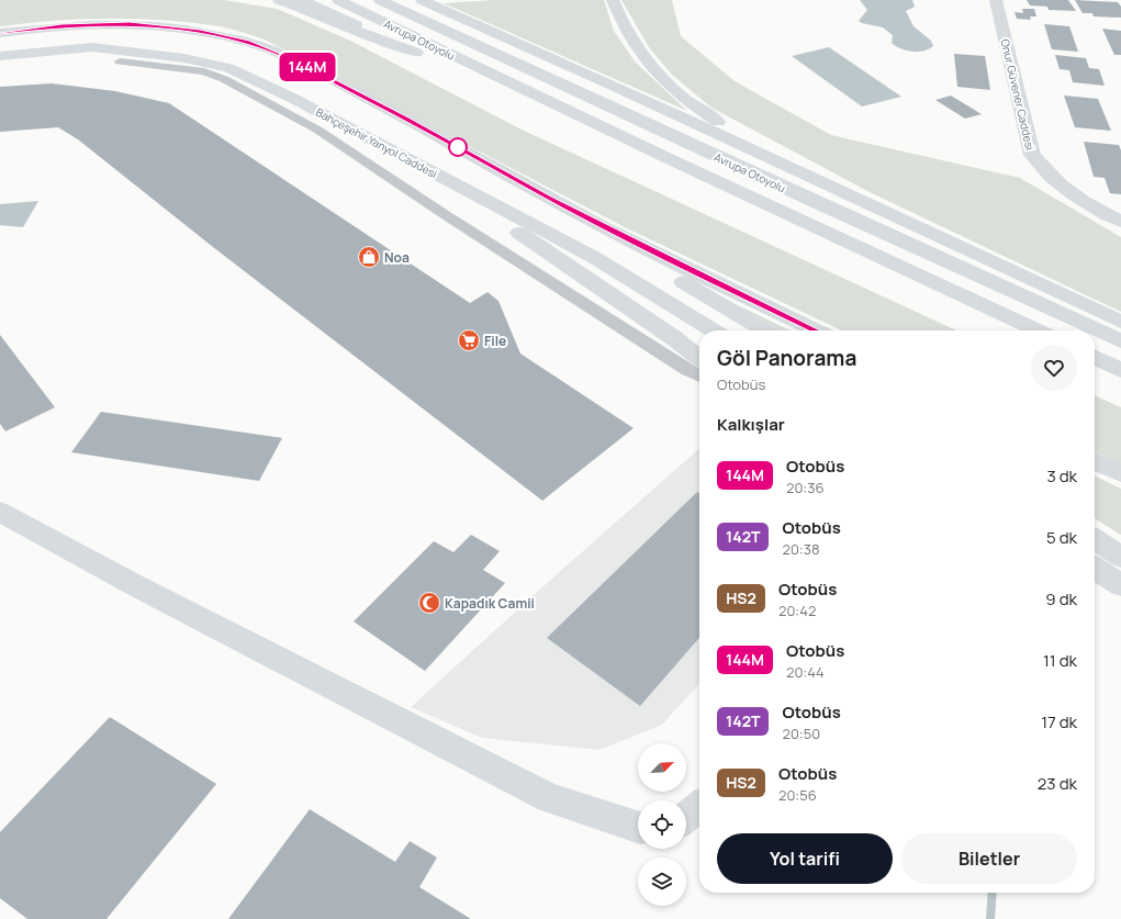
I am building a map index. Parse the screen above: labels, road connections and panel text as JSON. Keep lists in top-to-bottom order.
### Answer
{
  "streets": {
    "main road": ["Avrupa Otoyolu", "Onur Güvener Caddesi", "Bahçeşehir Yanyol Caddesi"]
  },
  "places": {
    "shop": ["Noa"],
    "supermarket": ["File"],
    "mosque": ["Kapadık Camii"]
  },
  "lines": ["bus line 144M"],
  "north": "top right",
  "page": {
    "on_map": "144M",
    "heading": [
      ["Göl Panorama", "Otobüs"],
      "Kalkışlar"
    ],
    "list": [
      {
        "mark": "144M",
        "name": "Otobüs",
        "note": "20:36",
        "value": "3 dk"
      },
      {
        "mark": "142T",
        "name": "Otobüs",
        "note": "20:38",
        "value": "5 dk"
      },
      {
        "mark": "HS2",
        "name": "Otobüs",
        "note": "20:42",
        "value": "9 dk"
      },
      {
        "mark": "144M",
        "name": "Otobüs",
        "note": "20:44",
        "value": "11 dk"
      },
      {
        "mark": "142T",
        "name": "Otobüs",
        "note": "20:50",
        "value": "17 dk"
      },
      {
        "mark": "HS2",
        "name": "Otobüs",
        "note": "20:56",
        "value": "23 dk"
      }
    ],
    "buttons": ["Yol tarifi", "Biletler"]
  }
}
